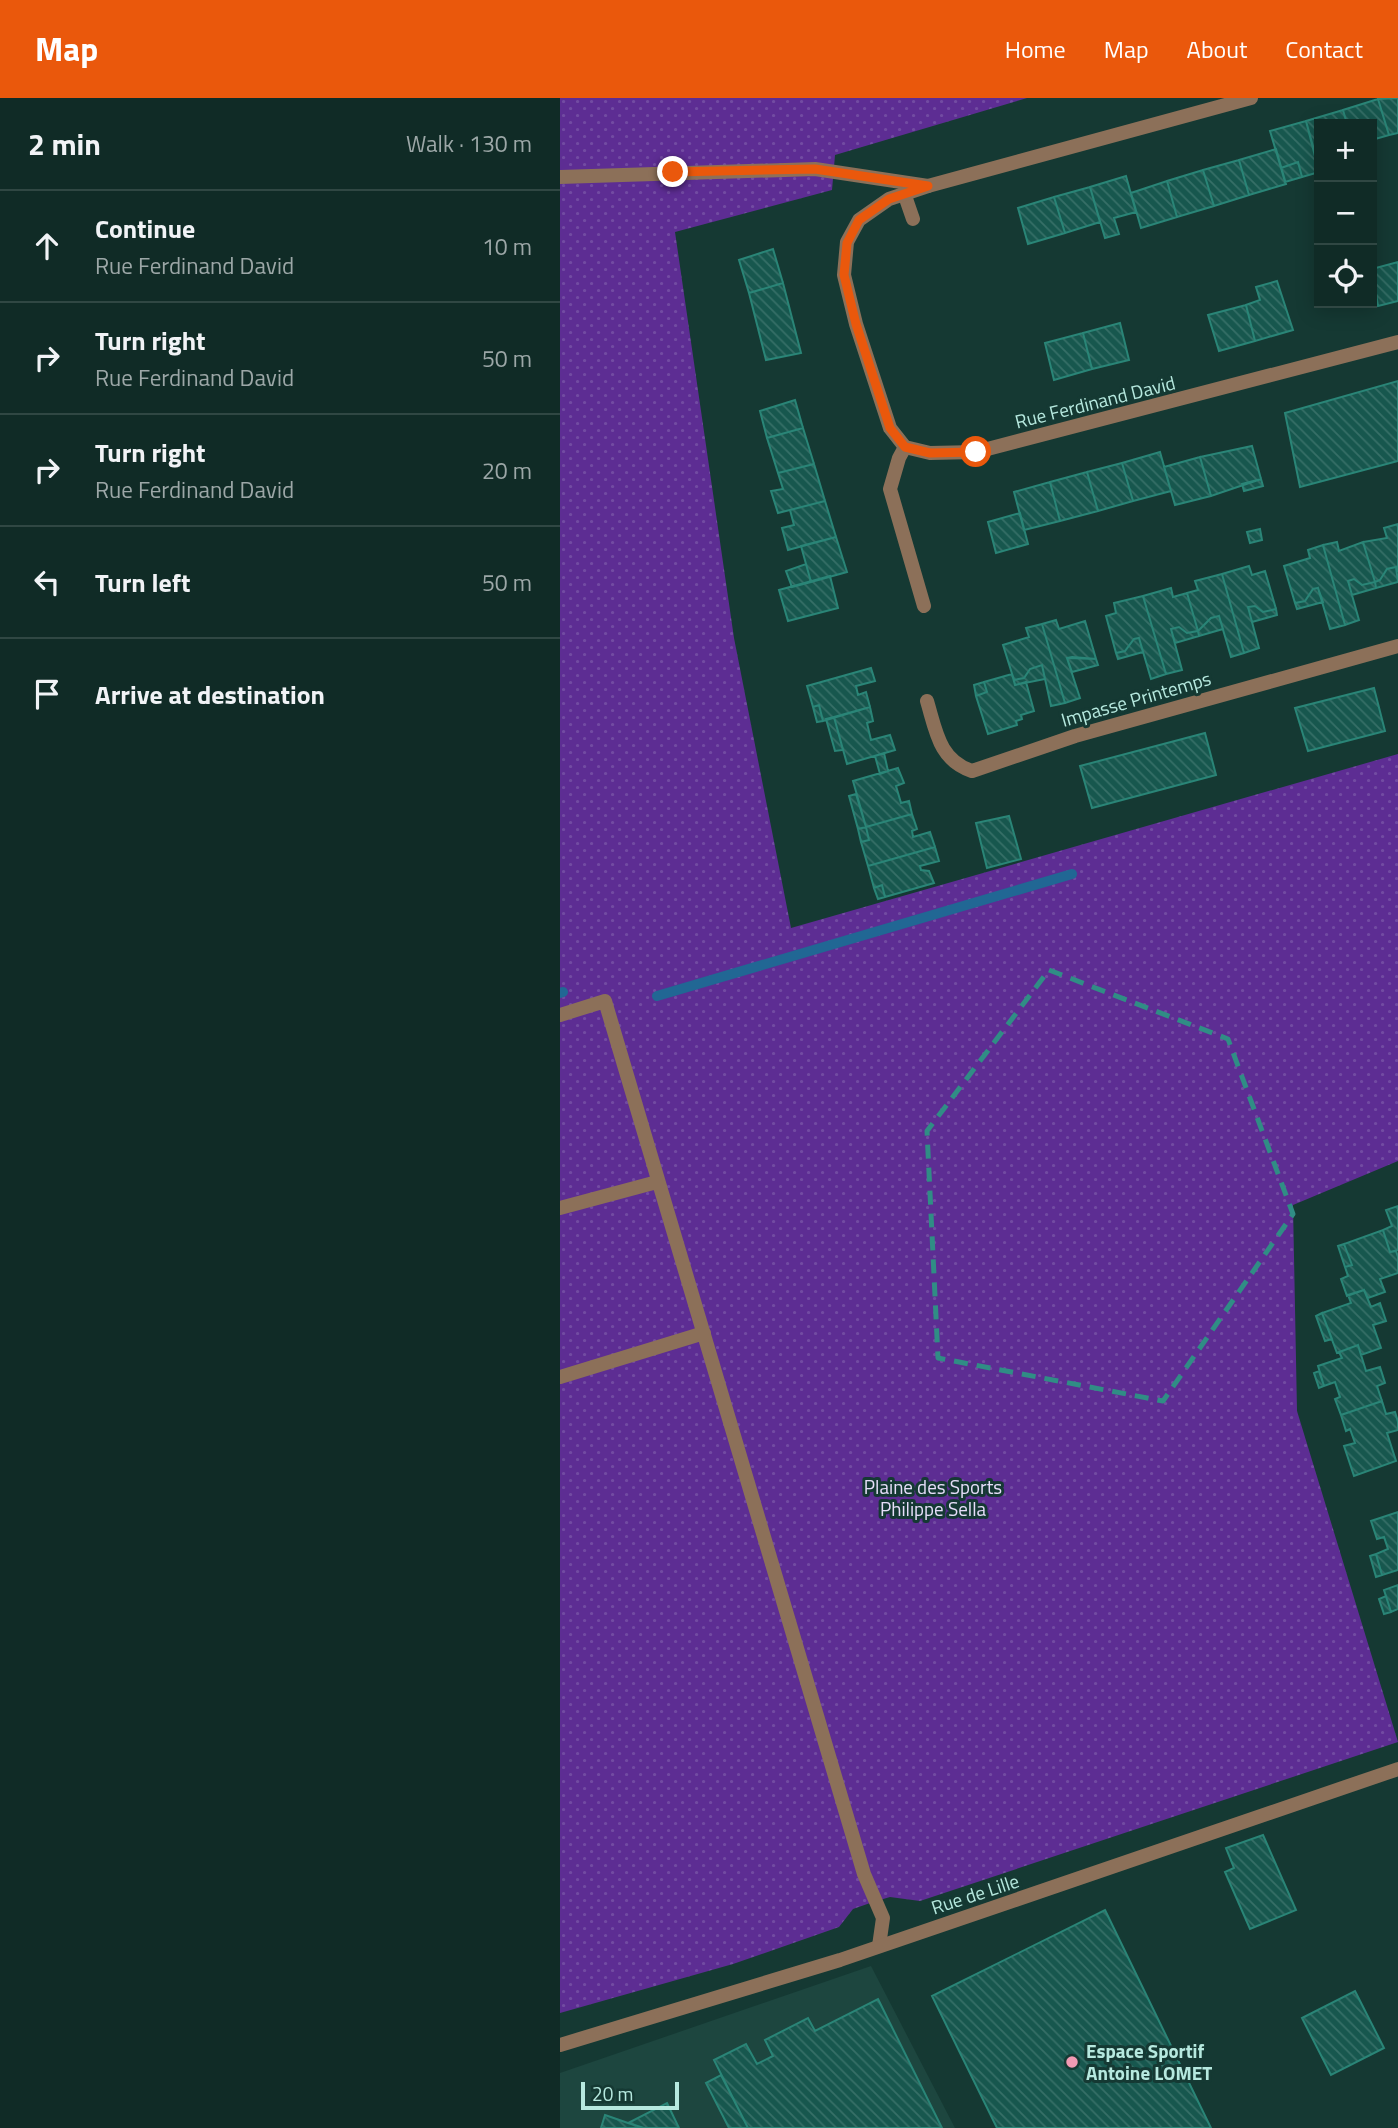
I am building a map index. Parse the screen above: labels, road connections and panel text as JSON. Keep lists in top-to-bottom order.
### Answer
{
  "streets": {
    "street": ["Rue Ferdinand David", "Impasse Printemps", "Rue de Lille"]
  },
  "parks": ["Plaine des Sports Philippe Sella"],
  "places": ["Espace Sportif Antoine LOMET"],
  "scale_bar": "20 m",
  "page": {
    "header": "Map",
    "nav": [
      "Home",
      "Map",
      "About",
      "Contact"
    ],
    "heading": ["2 min", "Walk · 130 m"],
    "map_buttons": ["+", "−"],
    "list": [
      ["Continue", "Rue Ferdinand David", "10 m"],
      ["Turn right", "Rue Ferdinand David", "50 m"],
      ["Turn right", "Rue Ferdinand David", "20 m"],
      ["Turn left", "50 m"],
      "Arrive at destination"
    ],
    "scale": "20 m"
  }
}
